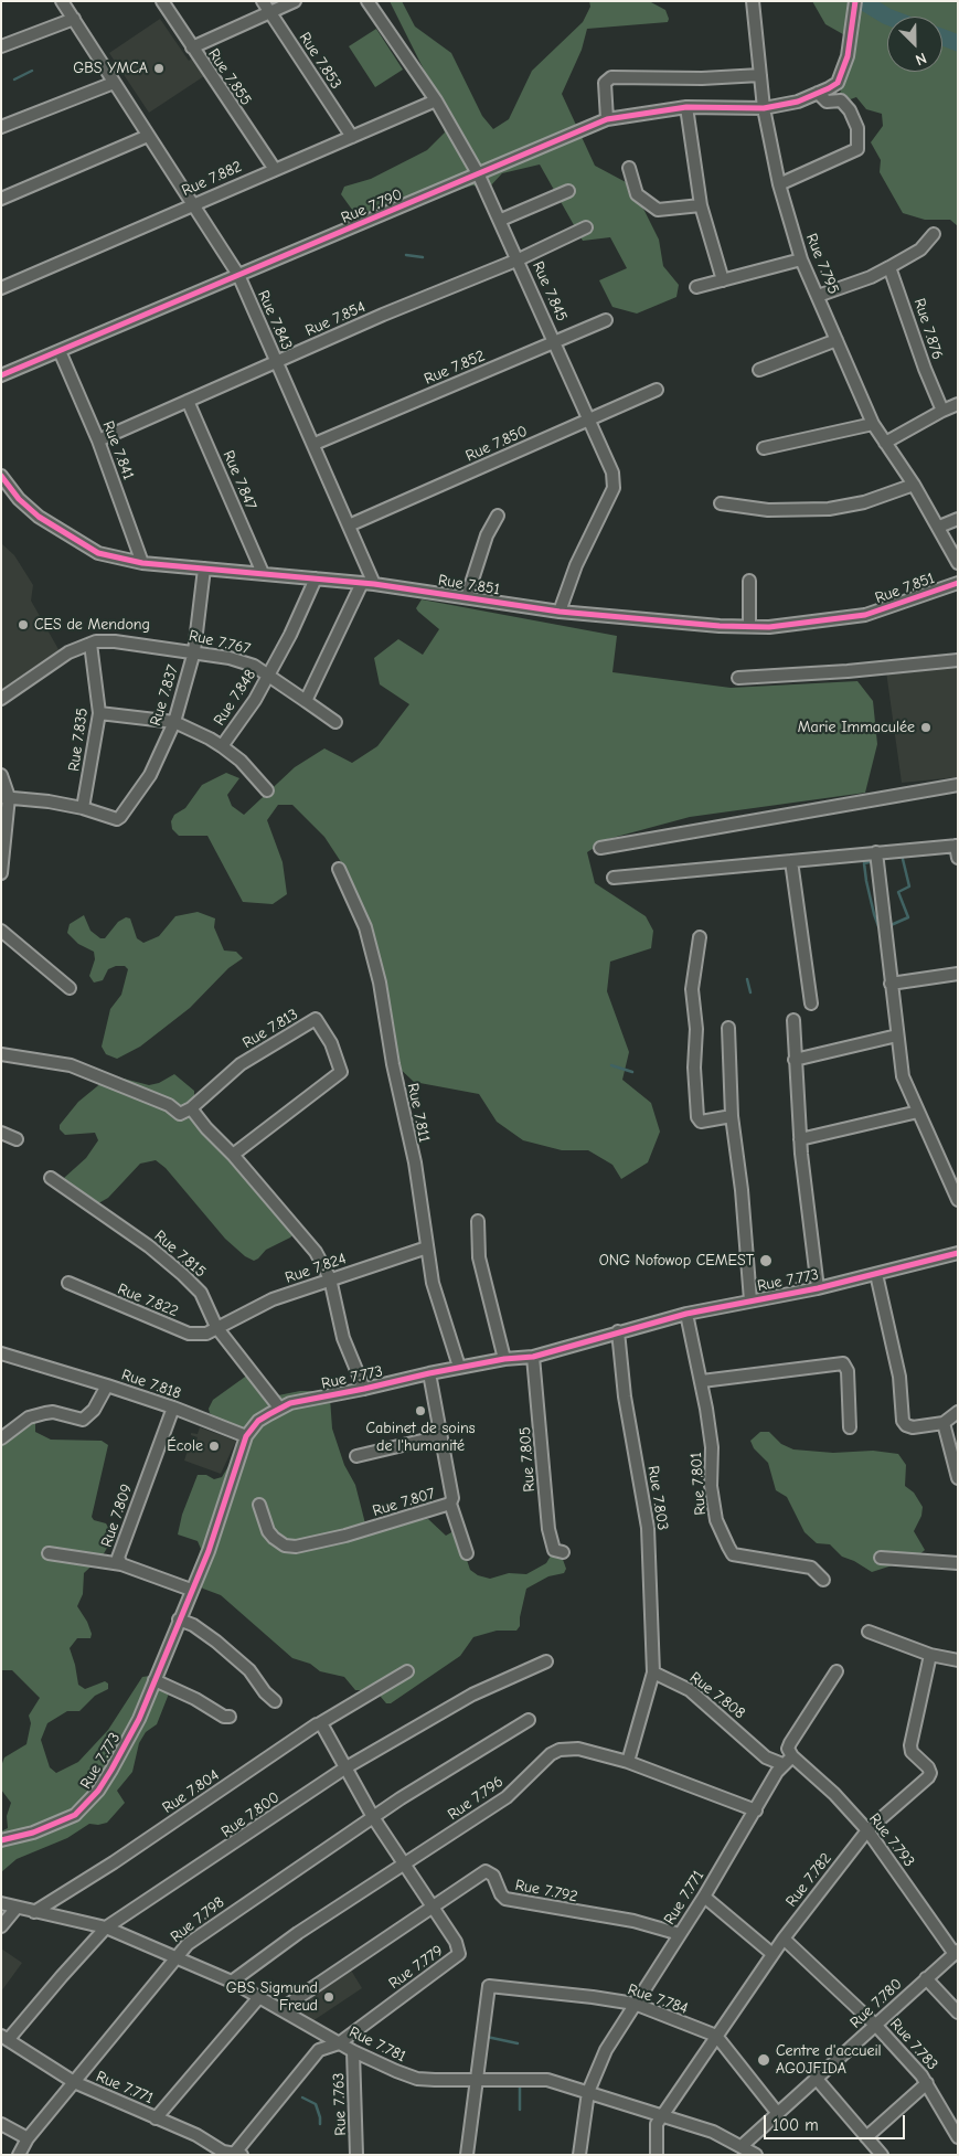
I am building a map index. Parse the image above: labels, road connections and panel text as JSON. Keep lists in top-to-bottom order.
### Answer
{
  "streets": {
    "street": [
      "Rue 7.853",
      "Rue 7.855",
      "Rue 7.882",
      "Rue 7.790",
      "Rue 7.795",
      "Rue 7.845",
      "Rue 7.854",
      "Rue 7.843",
      "Rue 7.876",
      "Rue 7.852",
      "Rue 7.850",
      "Rue 7.841",
      "Rue 7.847",
      "Rue 7.851",
      "Rue 7.767",
      "Rue 7.837",
      "Rue 7.848",
      "Rue 7.835",
      "Rue 7.813",
      "Rue 7.811",
      "Rue 7.815",
      "Rue 7.824",
      "Rue 7.773",
      "Rue 7.822",
      "Rue 7.818",
      "Rue 7.805",
      "Rue 7.801",
      "Rue 7.803",
      "Rue 7.807",
      "Rue 7.809",
      "Rue 7.808",
      "Rue 7.804",
      "Rue 7.796",
      "Rue 7.800",
      "Rue 7.793",
      "Rue 7.782",
      "Rue 7.792",
      "Rue 7.771",
      "Rue 7.798",
      "Rue 7.779",
      "Rue 7.784",
      "Rue 7.780",
      "Rue 7.781",
      "Rue 7.783",
      "Rue 7.763"
    ]
  },
  "crossings": [
    ["Rue 7.853", "Rue 7.882"],
    ["Rue 7.855", "Rue 7.882"],
    ["Rue 7.882", "Rue 7.845"],
    ["Rue 7.882", "Rue 7.843"],
    ["Rue 7.790", "Rue 7.795"],
    ["Rue 7.790", "Rue 7.845"],
    ["Rue 7.790", "Rue 7.843"],
    ["Rue 7.790", "Rue 7.841"],
    ["Rue 7.845", "Rue 7.854"],
    ["Rue 7.845", "Rue 7.852"],
    ["Rue 7.845", "Rue 7.850"],
    ["Rue 7.845", "Rue 7.851"],
    ["Rue 7.854", "Rue 7.843"],
    ["Rue 7.854", "Rue 7.841"],
    ["Rue 7.854", "Rue 7.847"],
    ["Rue 7.843", "Rue 7.852"],
    ["Rue 7.843", "Rue 7.850"],
    ["Rue 7.843", "Rue 7.851"],
    ["Rue 7.841", "Rue 7.851"],
    ["Rue 7.847", "Rue 7.851"],
    ["Rue 7.851", "Rue 7.837"],
    ["Rue 7.851", "Rue 7.848"],
    ["Rue 7.767", "Rue 7.837"],
    ["Rue 7.767", "Rue 7.848"],
    ["Rue 7.767", "Rue 7.835"],
    ["Rue 7.837", "Rue 7.848"],
    ["Rue 7.837", "Rue 7.835"],
    ["Rue 7.848", "Rue 7.835"],
    ["Rue 7.811", "Rue 7.824"],
    ["Rue 7.811", "Rue 7.773"],
    ["Rue 7.815", "Rue 7.824"],
    ["Rue 7.815", "Rue 7.773"],
    ["Rue 7.815", "Rue 7.822"],
    ["Rue 7.824", "Rue 7.822"],
    ["Rue 7.773", "Rue 7.818"],
    ["Rue 7.773", "Rue 7.805"],
    ["Rue 7.773", "Rue 7.801"],
    ["Rue 7.773", "Rue 7.803"],
    ["Rue 7.773", "Rue 7.807"],
    ["Rue 7.773", "Rue 7.809"],
    ["Rue 7.818", "Rue 7.809"],
    ["Rue 7.803", "Rue 7.808"],
    ["Rue 7.808", "Rue 7.771"],
    ["Rue 7.804", "Rue 7.781"],
    ["Rue 7.796", "Rue 7.771"],
    ["Rue 7.796", "Rue 7.779"],
    ["Rue 7.796", "Rue 7.781"],
    ["Rue 7.800", "Rue 7.771"],
    ["Rue 7.800", "Rue 7.779"],
    ["Rue 7.800", "Rue 7.781"],
    ["Rue 7.793", "Rue 7.782"],
    ["Rue 7.793", "Rue 7.771"],
    ["Rue 7.793", "Rue 7.780"],
    ["Rue 7.782", "Rue 7.784"],
    ["Rue 7.782", "Rue 7.781"],
    ["Rue 7.782", "Rue 7.783"],
    ["Rue 7.792", "Rue 7.771"],
    ["Rue 7.792", "Rue 7.779"],
    ["Rue 7.771", "Rue 7.798"],
    ["Rue 7.771", "Rue 7.779"],
    ["Rue 7.771", "Rue 7.784"],
    ["Rue 7.771", "Rue 7.781"],
    ["Rue 7.798", "Rue 7.779"],
    ["Rue 7.798", "Rue 7.781"],
    ["Rue 7.779", "Rue 7.781"],
    ["Rue 7.784", "Rue 7.781"],
    ["Rue 7.780", "Rue 7.781"],
    ["Rue 7.780", "Rue 7.783"],
    ["Rue 7.781", "Rue 7.763"]
  ],
  "places": [
    "GBS YMCA",
    "CES de Mendong",
    "Marie Immaculée",
    "ONG Nofowop CEMEST",
    "Cabinet de soins de l'humanité",
    "École",
    "GBS Sigmund Freud",
    "Centre d'accueil AGOJFIDA"
  ],
  "scale_bar": "100 m",
  "north": "bottom right"
}
